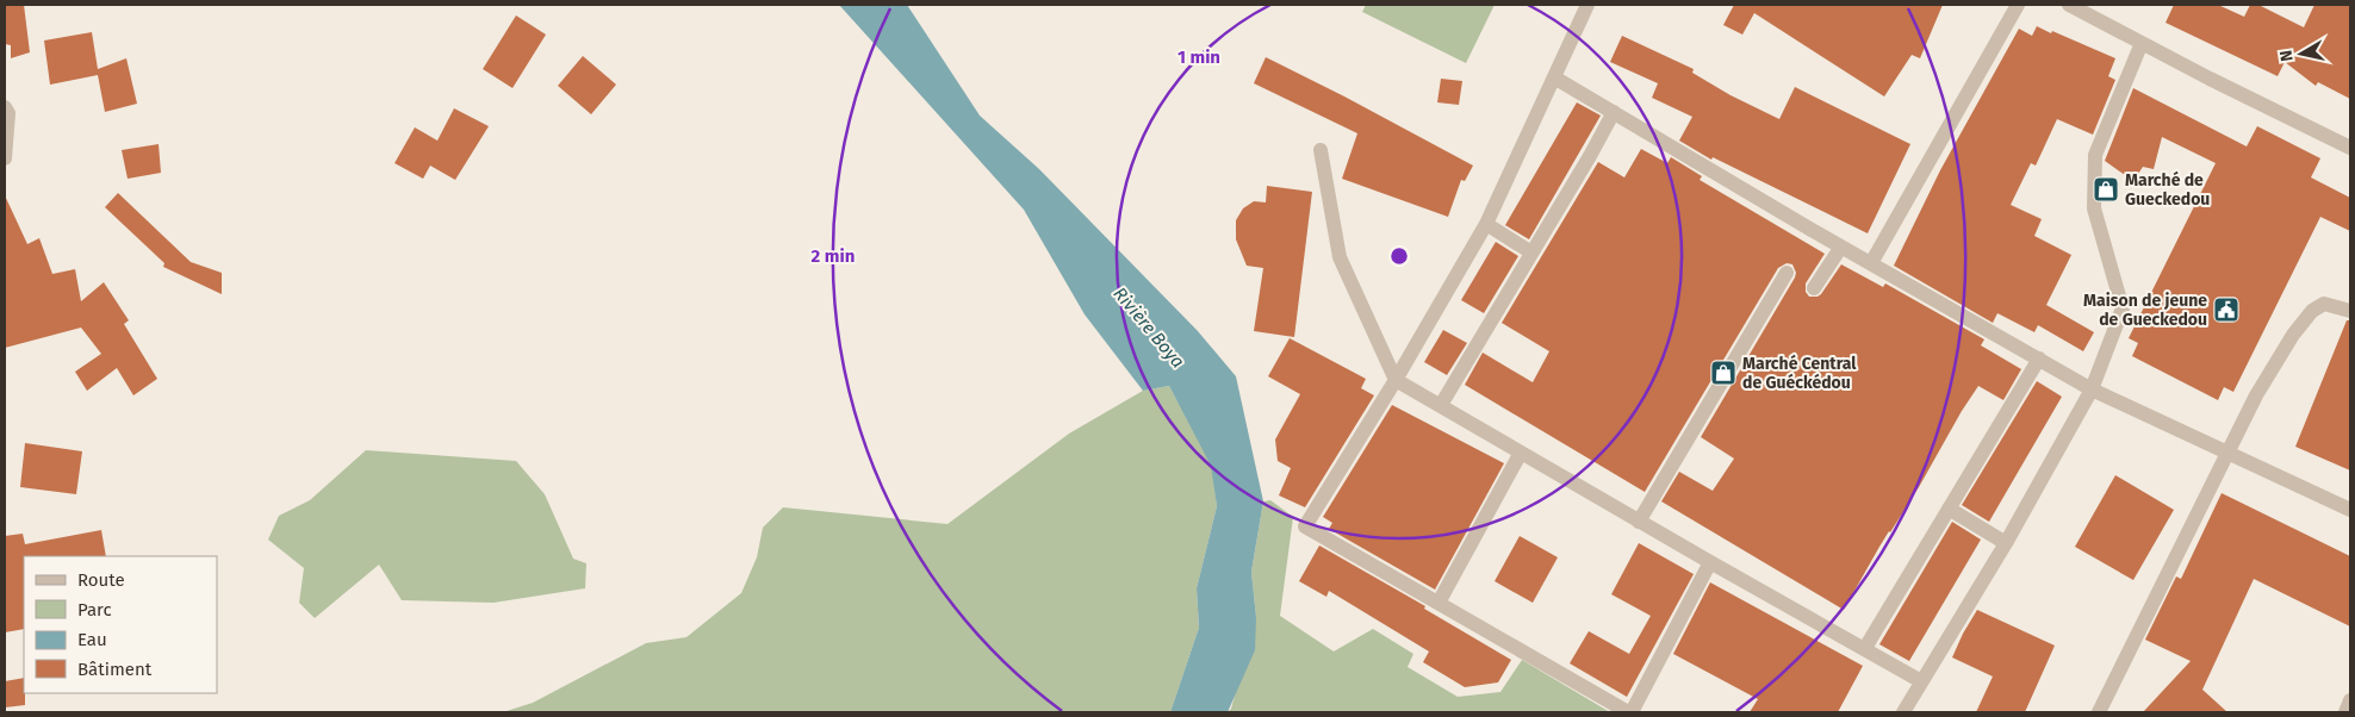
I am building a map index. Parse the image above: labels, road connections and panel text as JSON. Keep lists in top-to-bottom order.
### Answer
{
  "water": ["Rivière Boya"],
  "places": {
    "shop": ["Marché de Gueckedou", "Marché Central de Guéckédou"],
    "public building": ["Maison de jeune de Gueckedou"]
  },
  "legend": [
    "Route",
    "Parc",
    "Eau",
    "Bâtiment"
  ],
  "north": "left",
  "rings": ["1 min", "2 min"]
}
